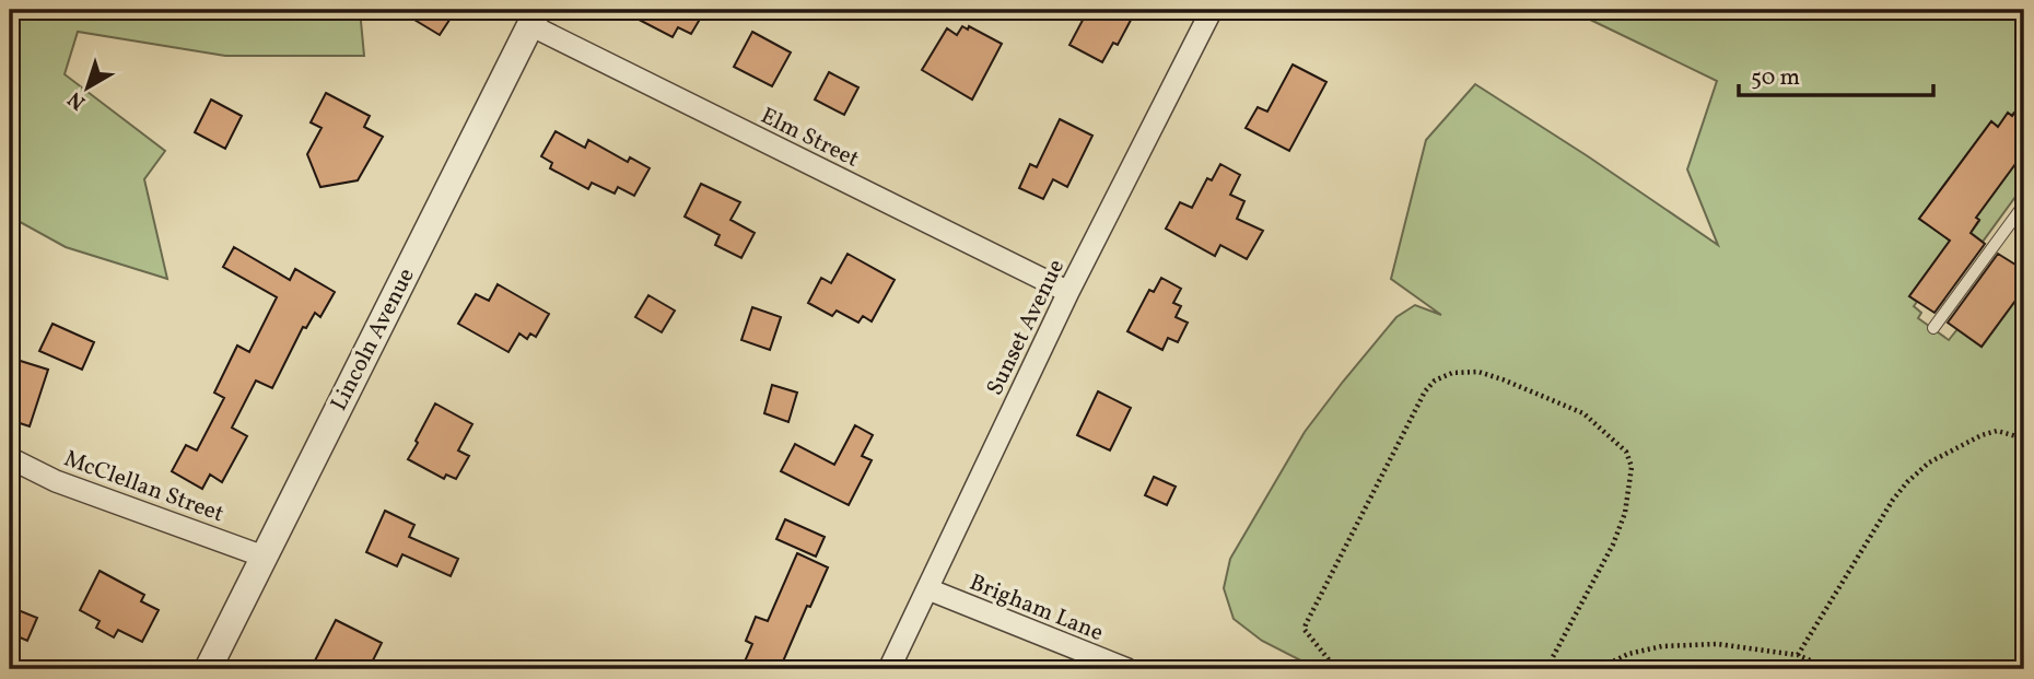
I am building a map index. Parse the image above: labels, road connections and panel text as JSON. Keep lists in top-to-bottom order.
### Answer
{
  "streets": {
    "street": [
      "Elm Street",
      "Sunset Avenue",
      "Lincoln Avenue",
      "McClellan Street",
      "Brigham Lane"
    ]
  },
  "crossings": [
    ["Elm Street", "Sunset Avenue"],
    ["Elm Street", "Lincoln Avenue"],
    ["Sunset Avenue", "Brigham Lane"],
    ["Lincoln Avenue", "McClellan Street"]
  ],
  "scale_bar": "50 m",
  "north": "bottom left"
}
